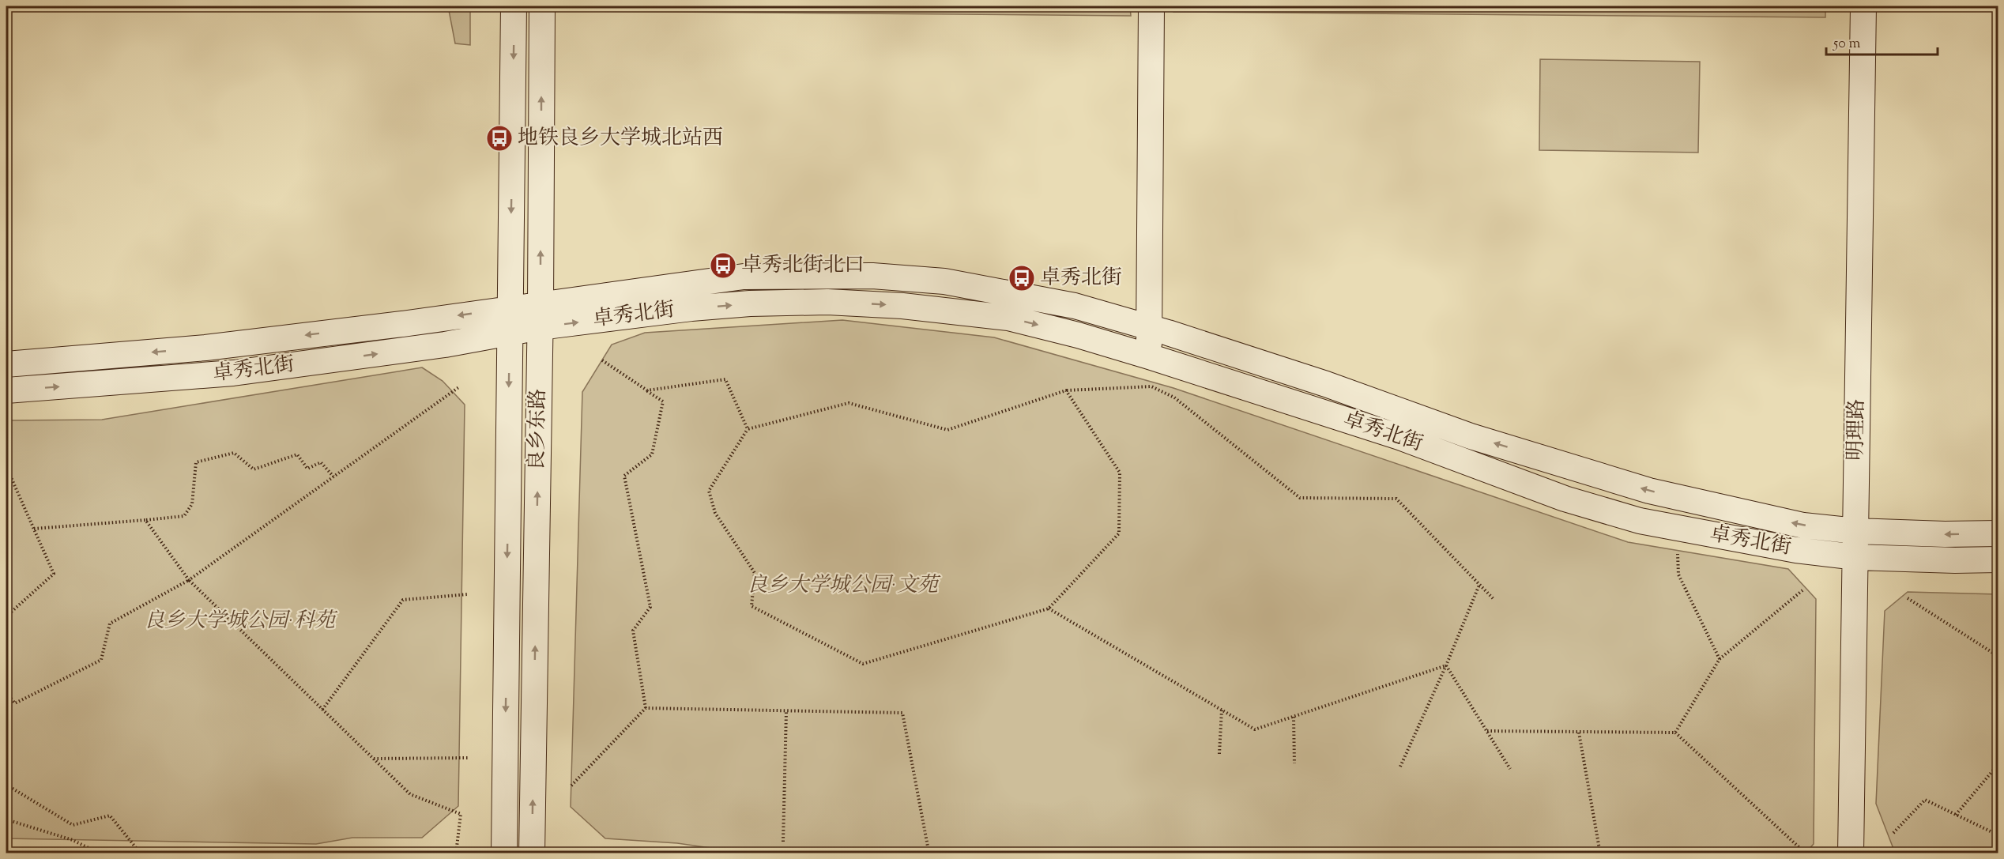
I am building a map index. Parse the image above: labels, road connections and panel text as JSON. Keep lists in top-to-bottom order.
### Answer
{
  "streets": {
    "main road": ["卓秀北街", "良乡东路", "明理路"]
  },
  "crossings": [
    ["卓秀北街", "良乡东路"],
    ["卓秀北街", "明理路"]
  ],
  "parks": ["良乡大学城公园·文苑", "良乡大学城公园·科苑"],
  "places": {
    "bus stop": ["地铁良乡大学城北站西", "卓秀北街北口", "卓秀北街"]
  },
  "scale_bar": "50 m"
}
